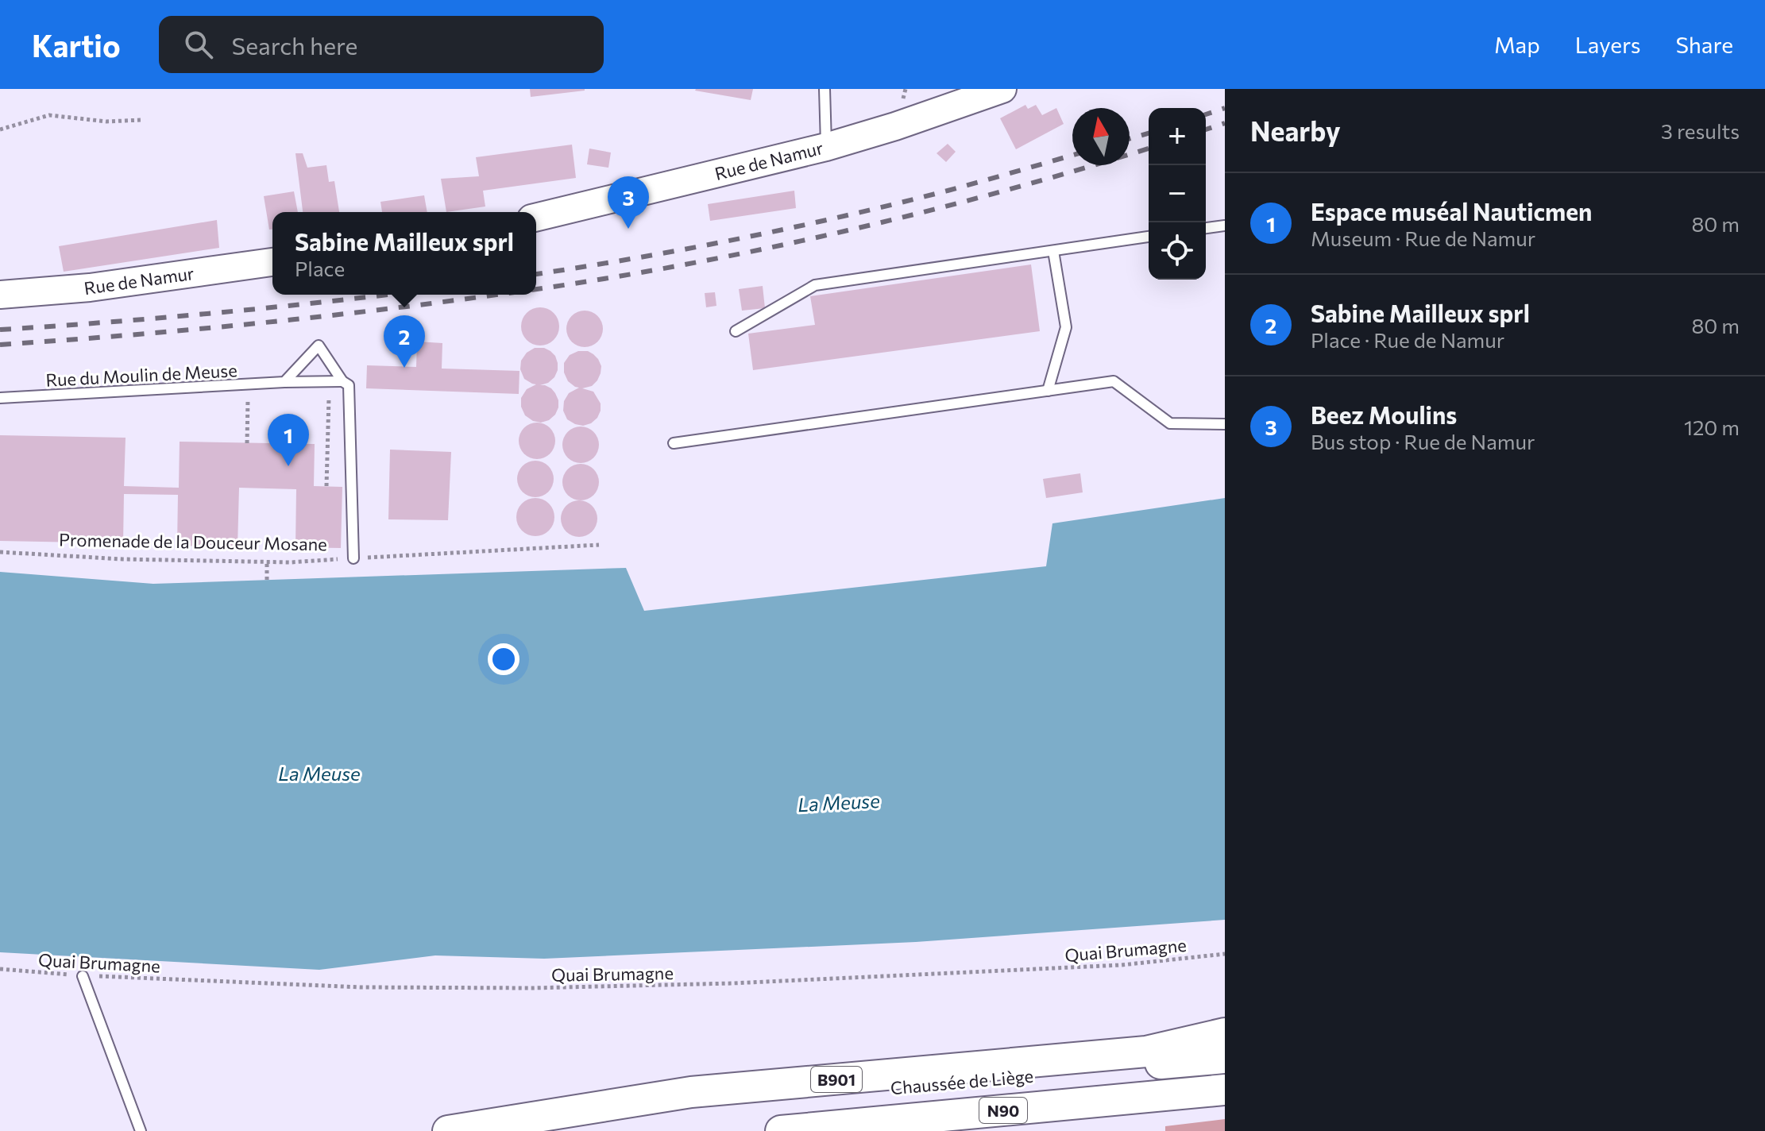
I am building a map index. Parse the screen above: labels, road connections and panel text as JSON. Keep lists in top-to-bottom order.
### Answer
{
  "streets": {
    "main road": [
      "Rue de Namur",
      "B901",
      "Chaussée de Liège",
      "N90"
    ],
    "lane": ["Rue du Moulin de Meuse", "Promenade de la Douceur Mosane"],
    "path": ["Quai Brumagne"]
  },
  "crossings": [
    ["Rue du Moulin de Meuse", "Promenade de la Douceur Mosane"]
  ],
  "water": ["La Meuse"],
  "north": "top",
  "page": {
    "header": "Kartio",
    "search": "Search here",
    "nav": ["Map", "Layers", "Share"],
    "heading": ["Nearby", "3 results"],
    "map_buttons": ["+", "−"],
    "list": [
      {
        "mark": "1",
        "name": "Espace muséal Nauticmen",
        "note": "Museum · Rue de Namur",
        "value": "80 m"
      },
      {
        "mark": "2",
        "name": "Sabine Mailleux sprl",
        "note": "Place · Rue de Namur",
        "value": "80 m"
      },
      {
        "mark": "3",
        "name": "Beez Moulins",
        "note": "Bus stop · Rue de Namur",
        "value": "120 m"
      }
    ],
    "pins": ["3", "2", "1"],
    "popup": ["Sabine Mailleux sprl", "Place"]
  }
}
